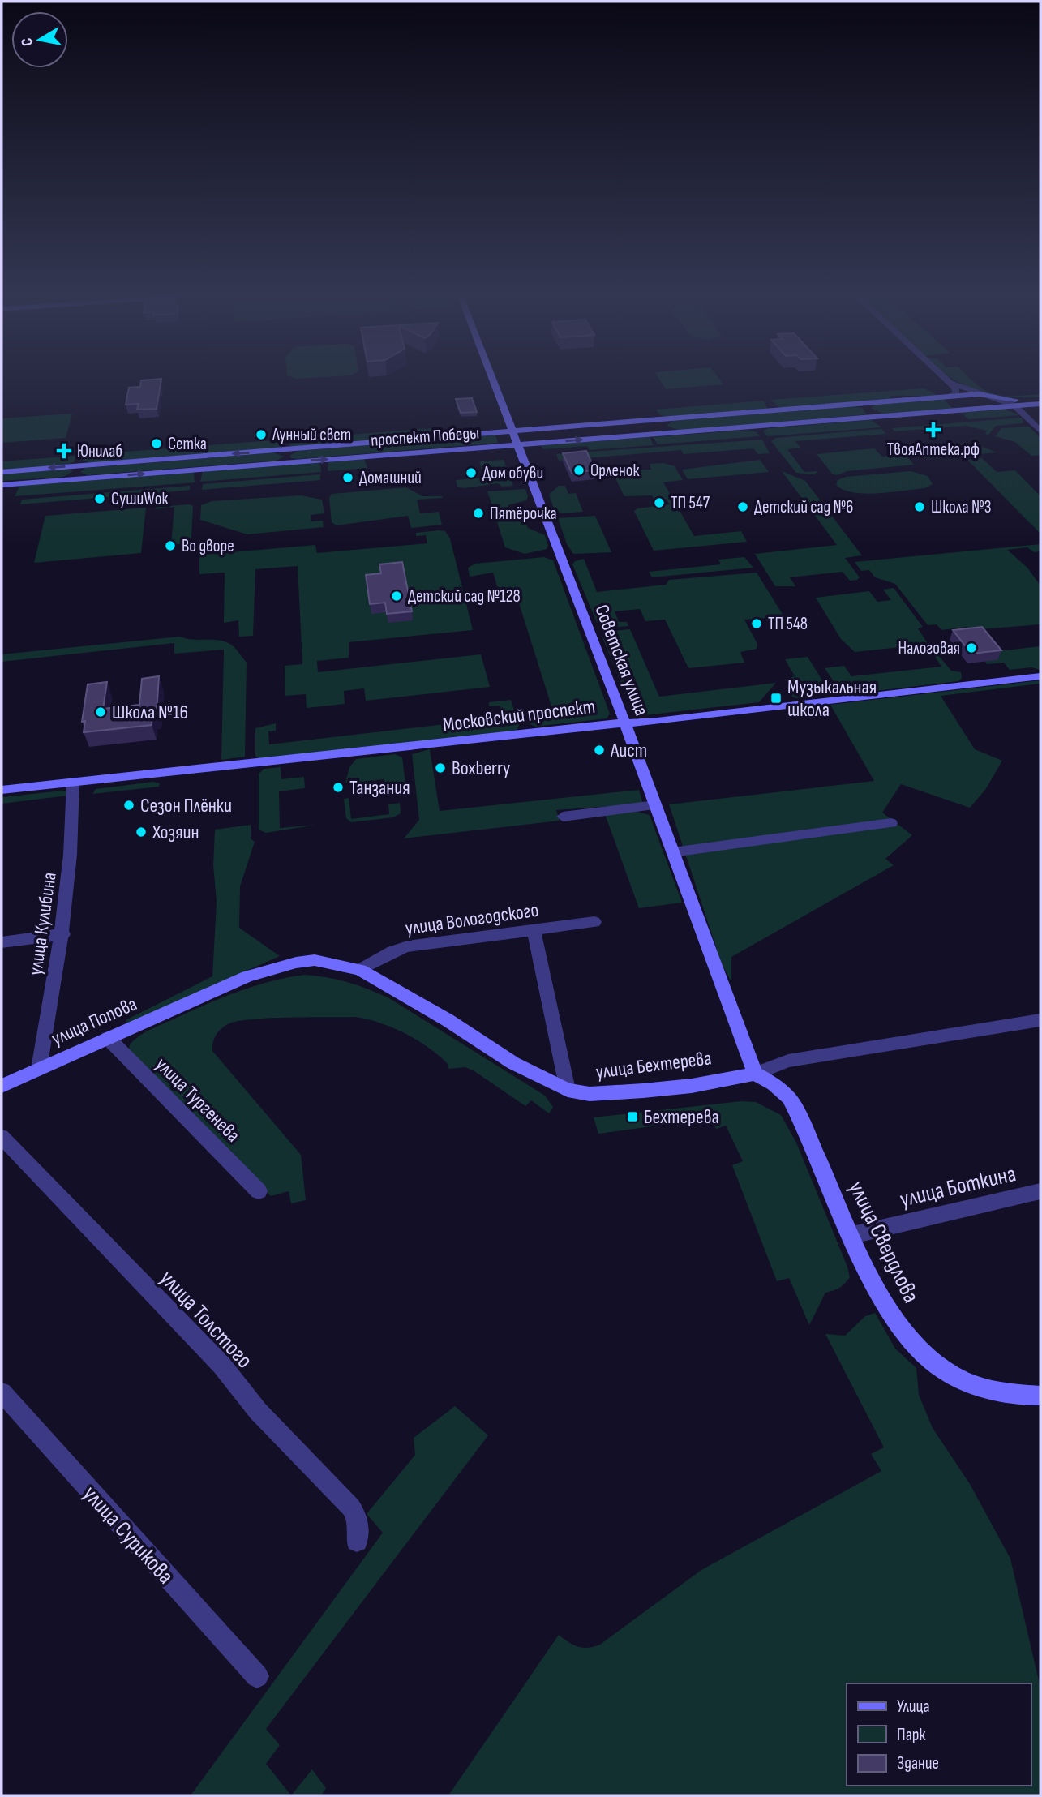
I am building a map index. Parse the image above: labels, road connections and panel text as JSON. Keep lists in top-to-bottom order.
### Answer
{
  "streets": {
    "main road": [
      "проспект Победы",
      "Советская улица",
      "Московский проспект",
      "улица Попова",
      "улица Бехтерева",
      "улица Свердлова"
    ],
    "street": [
      "улица Вологодского",
      "улица Кулибина",
      "улица Тургенева",
      "улица Боткина",
      "улица Толстого",
      "улица Сурикова"
    ]
  },
  "crossings": [
    ["проспект Победы", "Советская улица"],
    ["Советская улица", "Московский проспект"],
    ["Советская улица", "улица Бехтерева"],
    ["Советская улица", "улица Свердлова"],
    ["Московский проспект", "улица Кулибина"],
    ["улица Вологодского", "улица Бехтерева"],
    ["улица Кулибина", "улица Попова"],
    ["улица Попова", "улица Бехтерева"],
    ["улица Попова", "улица Тургенева"],
    ["улица Бехтерева", "улица Свердлова"],
    ["улица Боткина", "улица Свердлова"]
  ],
  "places": {
    "health": ["ТвояАптека.рф", "Юнилаб"],
    "other": [
      "Лунный свет",
      "Сетка",
      "Орленок",
      "Дом обуви",
      "Домашний",
      "СушиWok",
      "ТП 547",
      "Детский сад №6",
      "Школа №3",
      "Пятёрочка",
      "Во дворе",
      "Детский сад №128",
      "ТП 548",
      "Налоговая",
      "Школа №16",
      "Аист",
      "Boxberry",
      "Танзания",
      "Сезон Плёнки",
      "Хозяин"
    ],
    "transit": ["Музыкальная школа", "Бехтерева"]
  },
  "legend": ["Улица", "Парк", "Здание"],
  "north": "left"
}
